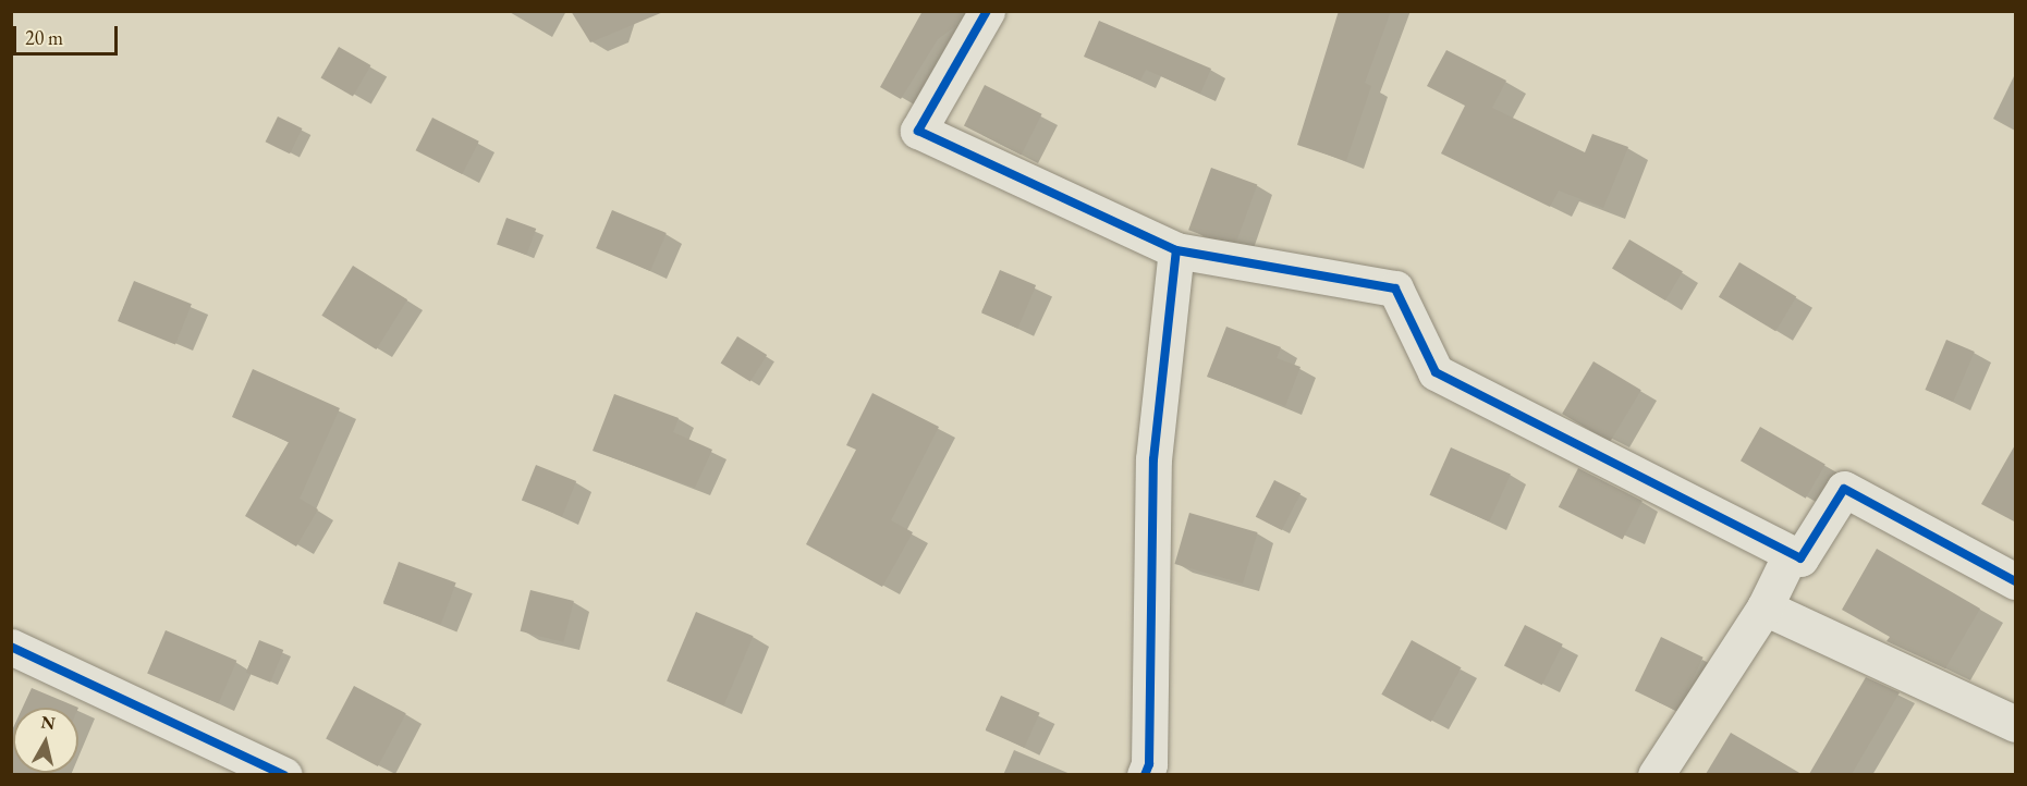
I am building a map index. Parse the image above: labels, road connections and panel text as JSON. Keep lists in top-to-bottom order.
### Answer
{
  "scale_bar": "20 m",
  "north": "top"
}
